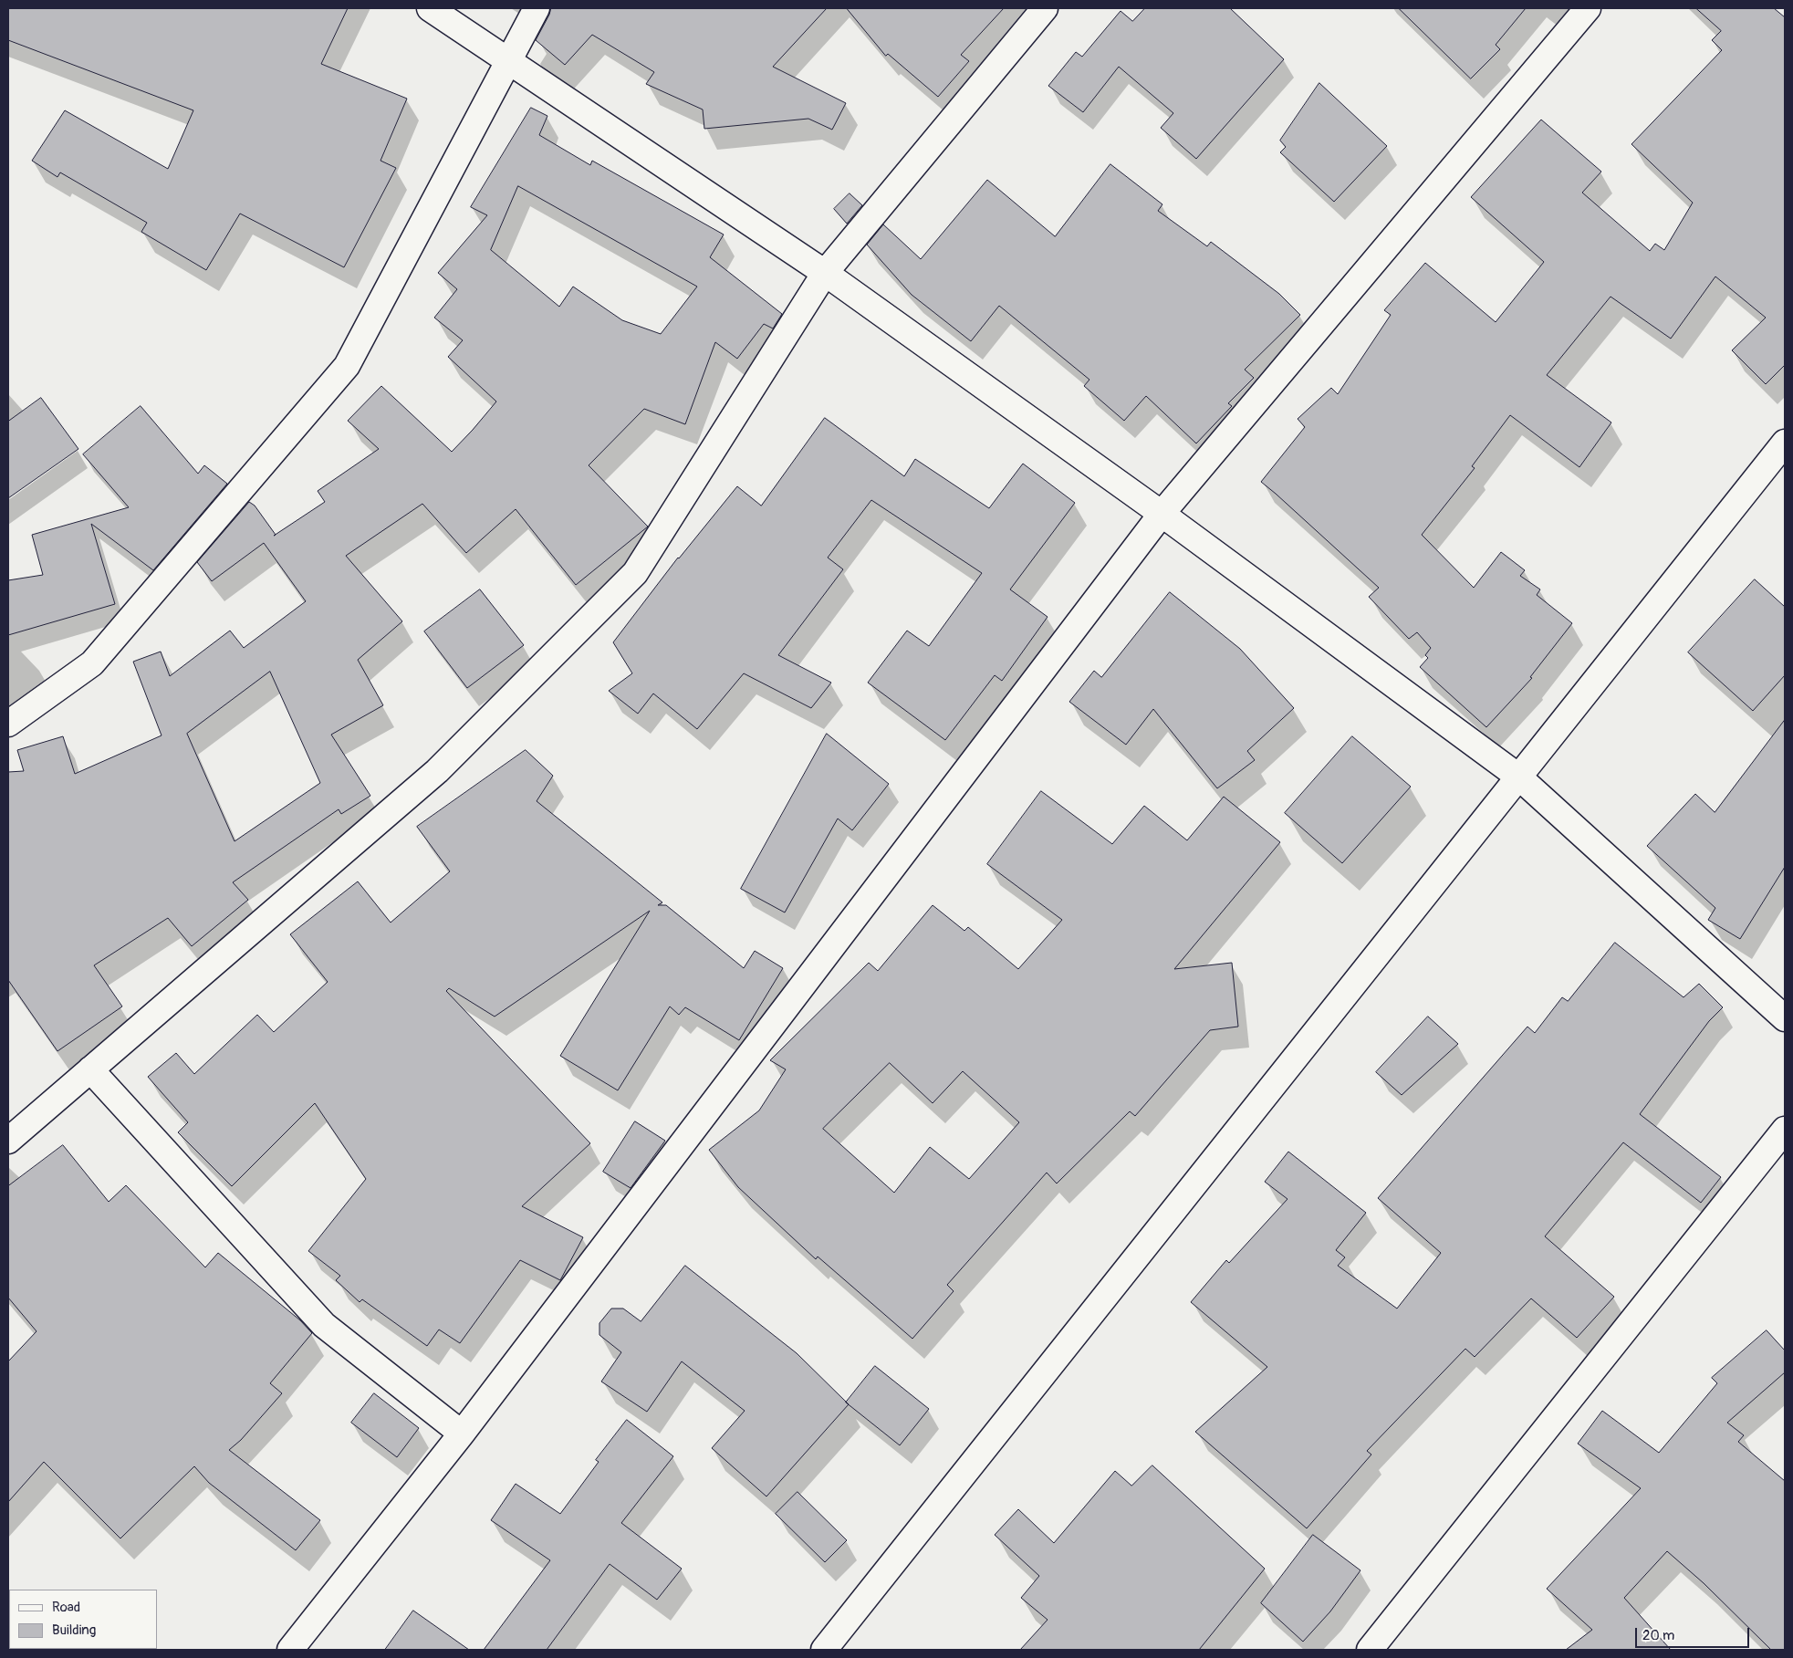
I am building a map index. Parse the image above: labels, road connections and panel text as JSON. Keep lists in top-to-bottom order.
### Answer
{
  "legend": ["Road", "Building"],
  "scale_bar": "20 m"
}
